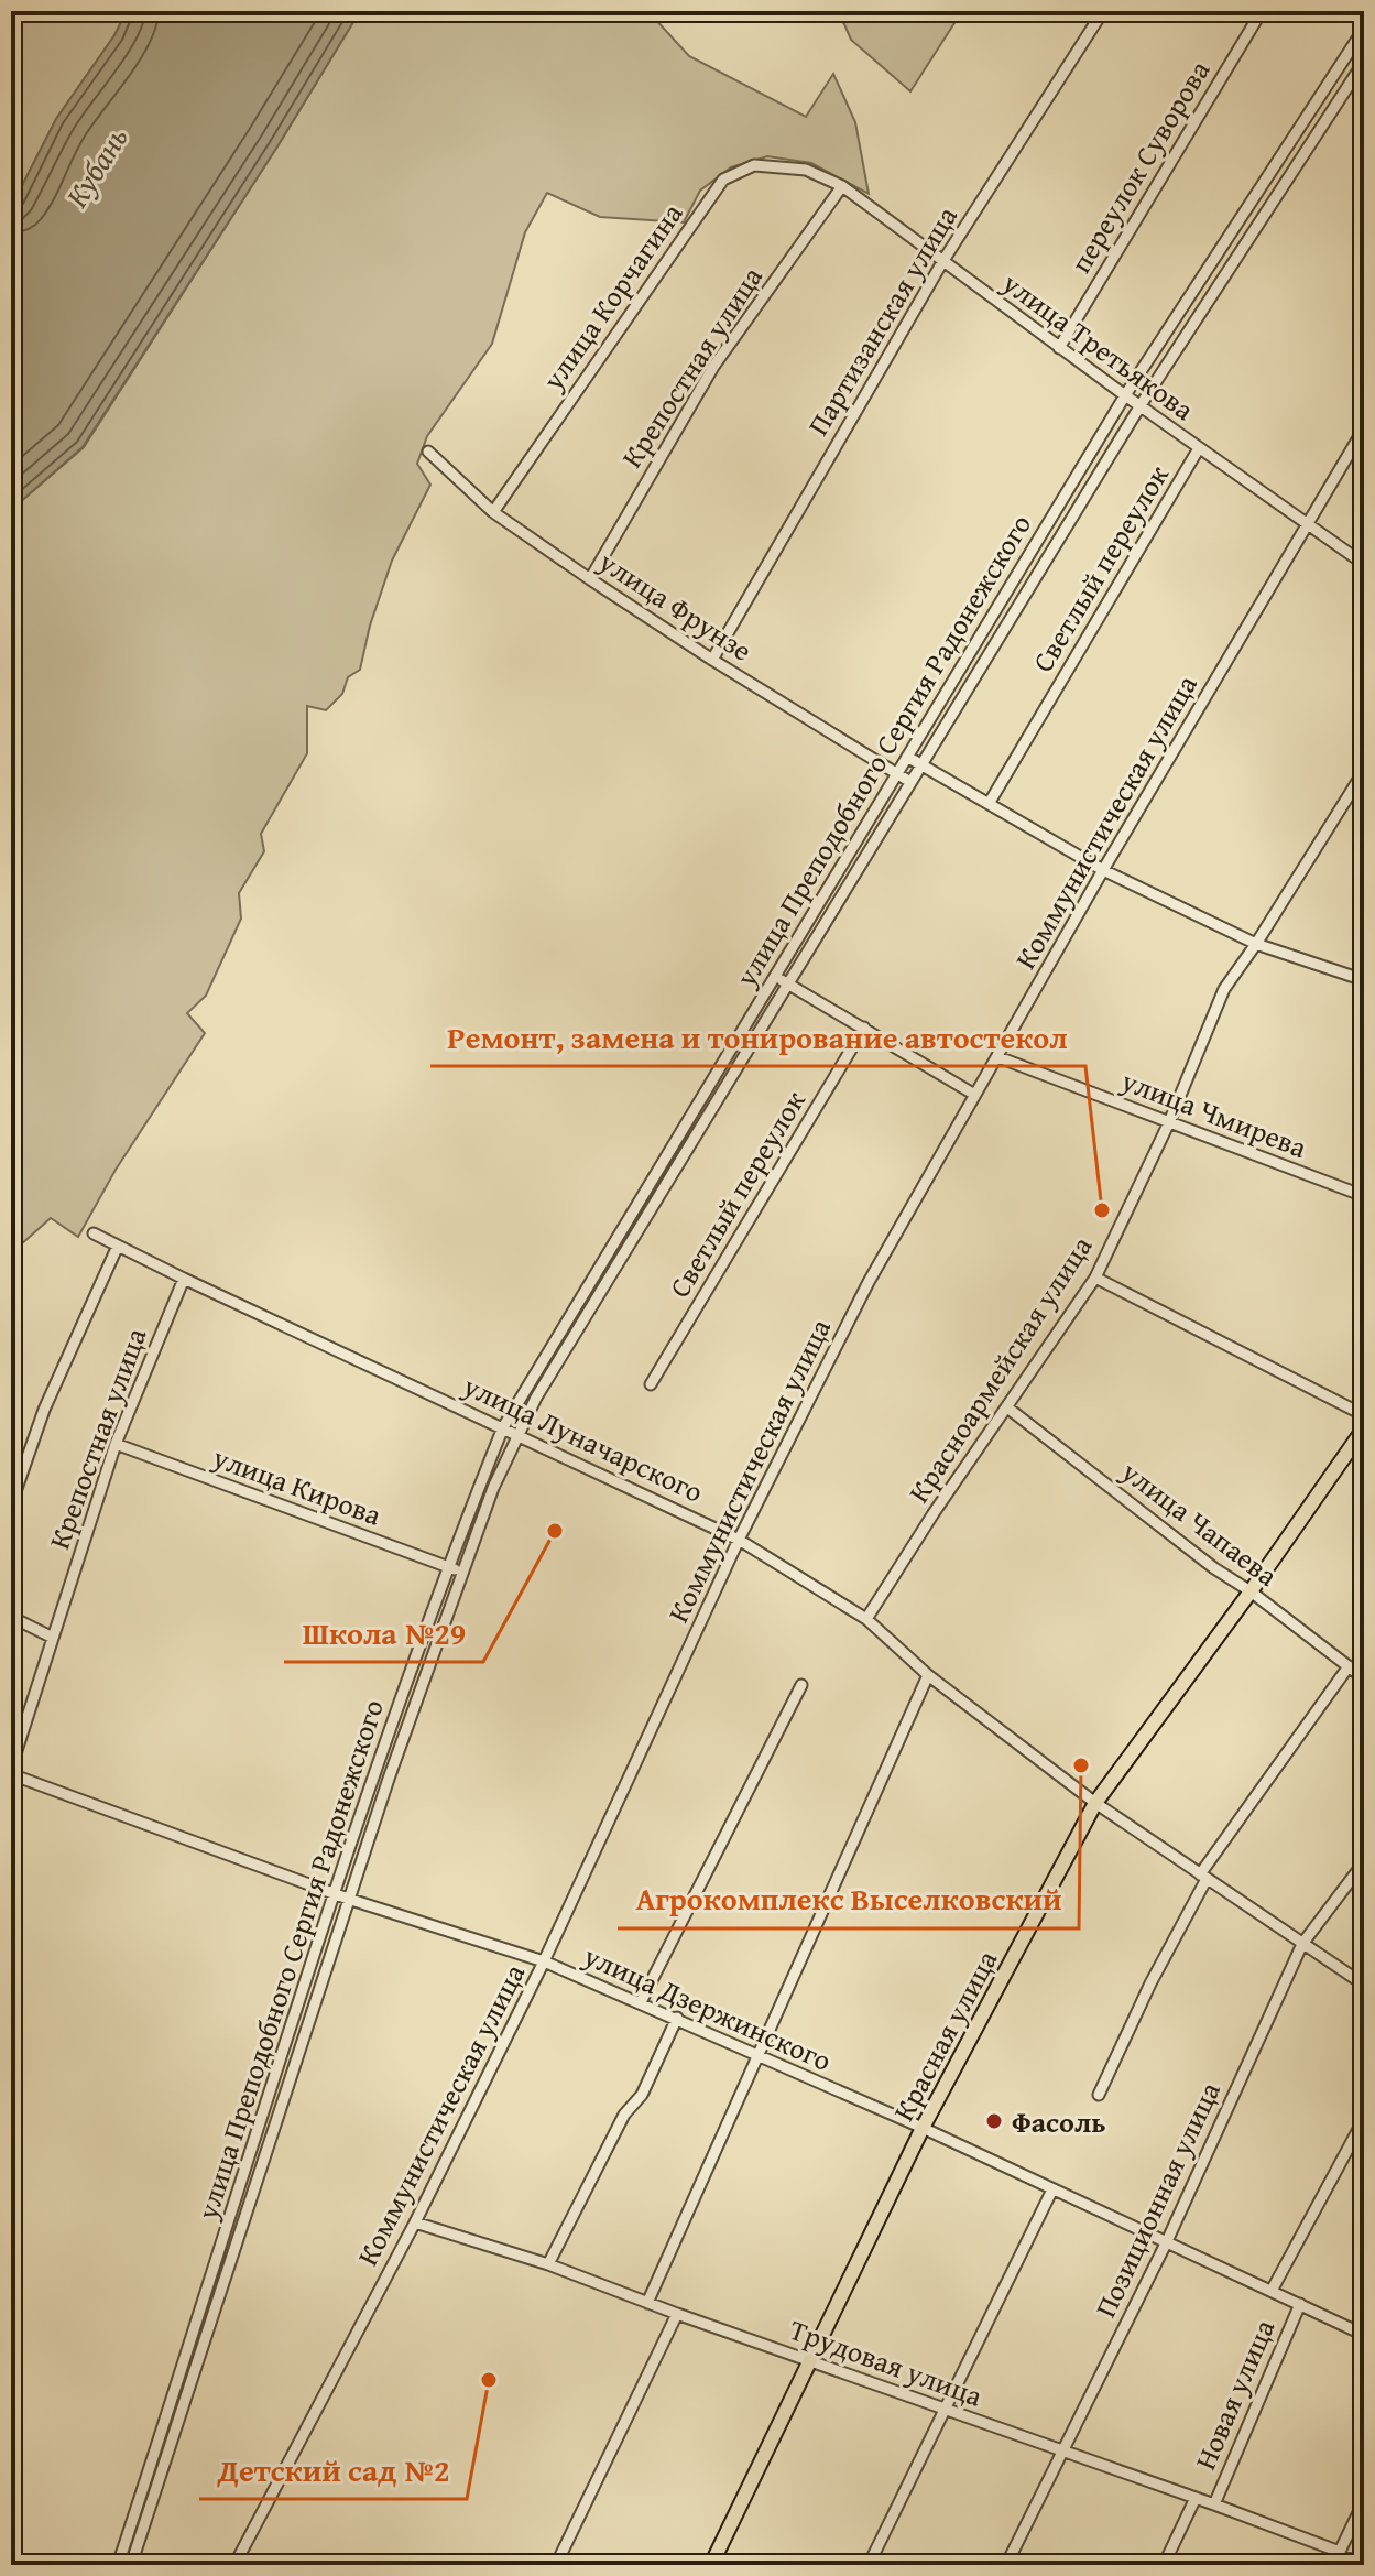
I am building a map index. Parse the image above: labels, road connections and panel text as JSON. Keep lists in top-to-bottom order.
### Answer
{
  "streets": {
    "main road": ["Красная улица"],
    "street": [
      "переулок Суворова",
      "улица Корчагина",
      "Партизанская улица",
      "улица Третьякова",
      "Крепостная улица",
      "Светлый переулок",
      "улица Фрунзе",
      "улица Преподобного Сергия Радонежского",
      "Коммунистическая улица",
      "улица Чмирева",
      "Красноармейская улица",
      "улица Луначарского",
      "улица Кирова",
      "улица Чапаева",
      "улица Дзержинского",
      "Позиционная улица",
      "Трудовая улица",
      "Новая улица"
    ]
  },
  "crossings": [
    ["переулок Суворова", "улица Третьякова"],
    ["улица Корчагина", "улица Третьякова"],
    ["улица Корчагина", "улица Фрунзе"],
    ["Партизанская улица", "улица Третьякова"],
    ["Партизанская улица", "улица Фрунзе"],
    ["улица Третьякова", "Крепостная улица"],
    ["улица Третьякова", "Светлый переулок"],
    ["улица Третьякова", "улица Преподобного Сергия Радонежского"],
    ["улица Третьякова", "Коммунистическая улица"],
    ["Крепостная улица", "улица Фрунзе"],
    ["Крепостная улица", "улица Луначарского"],
    ["Крепостная улица", "улица Кирова"],
    ["улица Фрунзе", "улица Преподобного Сергия Радонежского"],
    ["улица Преподобного Сергия Радонежского", "улица Луначарского"],
    ["улица Преподобного Сергия Радонежского", "улица Кирова"],
    ["улица Преподобного Сергия Радонежского", "улица Дзержинского"],
    ["Коммунистическая улица", "улица Чмирева"],
    ["Коммунистическая улица", "улица Луначарского"],
    ["Коммунистическая улица", "улица Дзержинского"],
    ["Коммунистическая улица", "Трудовая улица"],
    ["улица Чмирева", "Красноармейская улица"],
    ["Красноармейская улица", "улица Луначарского"],
    ["Красноармейская улица", "улица Чапаева"],
    ["улица Луначарского", "Красная улица"],
    ["улица Луначарского", "Позиционная улица"],
    ["улица Чапаева", "Красная улица"],
    ["улица Дзержинского", "Красная улица"],
    ["улица Дзержинского", "Позиционная улица"],
    ["улица Дзержинского", "Новая улица"],
    ["Красная улица", "Трудовая улица"],
    ["Позиционная улица", "Трудовая улица"],
    ["Трудовая улица", "Новая улица"]
  ],
  "water": ["Кубань"],
  "places": [
    "Ремонт, замена и тонирование автостекол",
    "Школа №29",
    "Агрокомплекс Выселковский",
    "Фасоль",
    "Детский сад №2"
  ]
}
